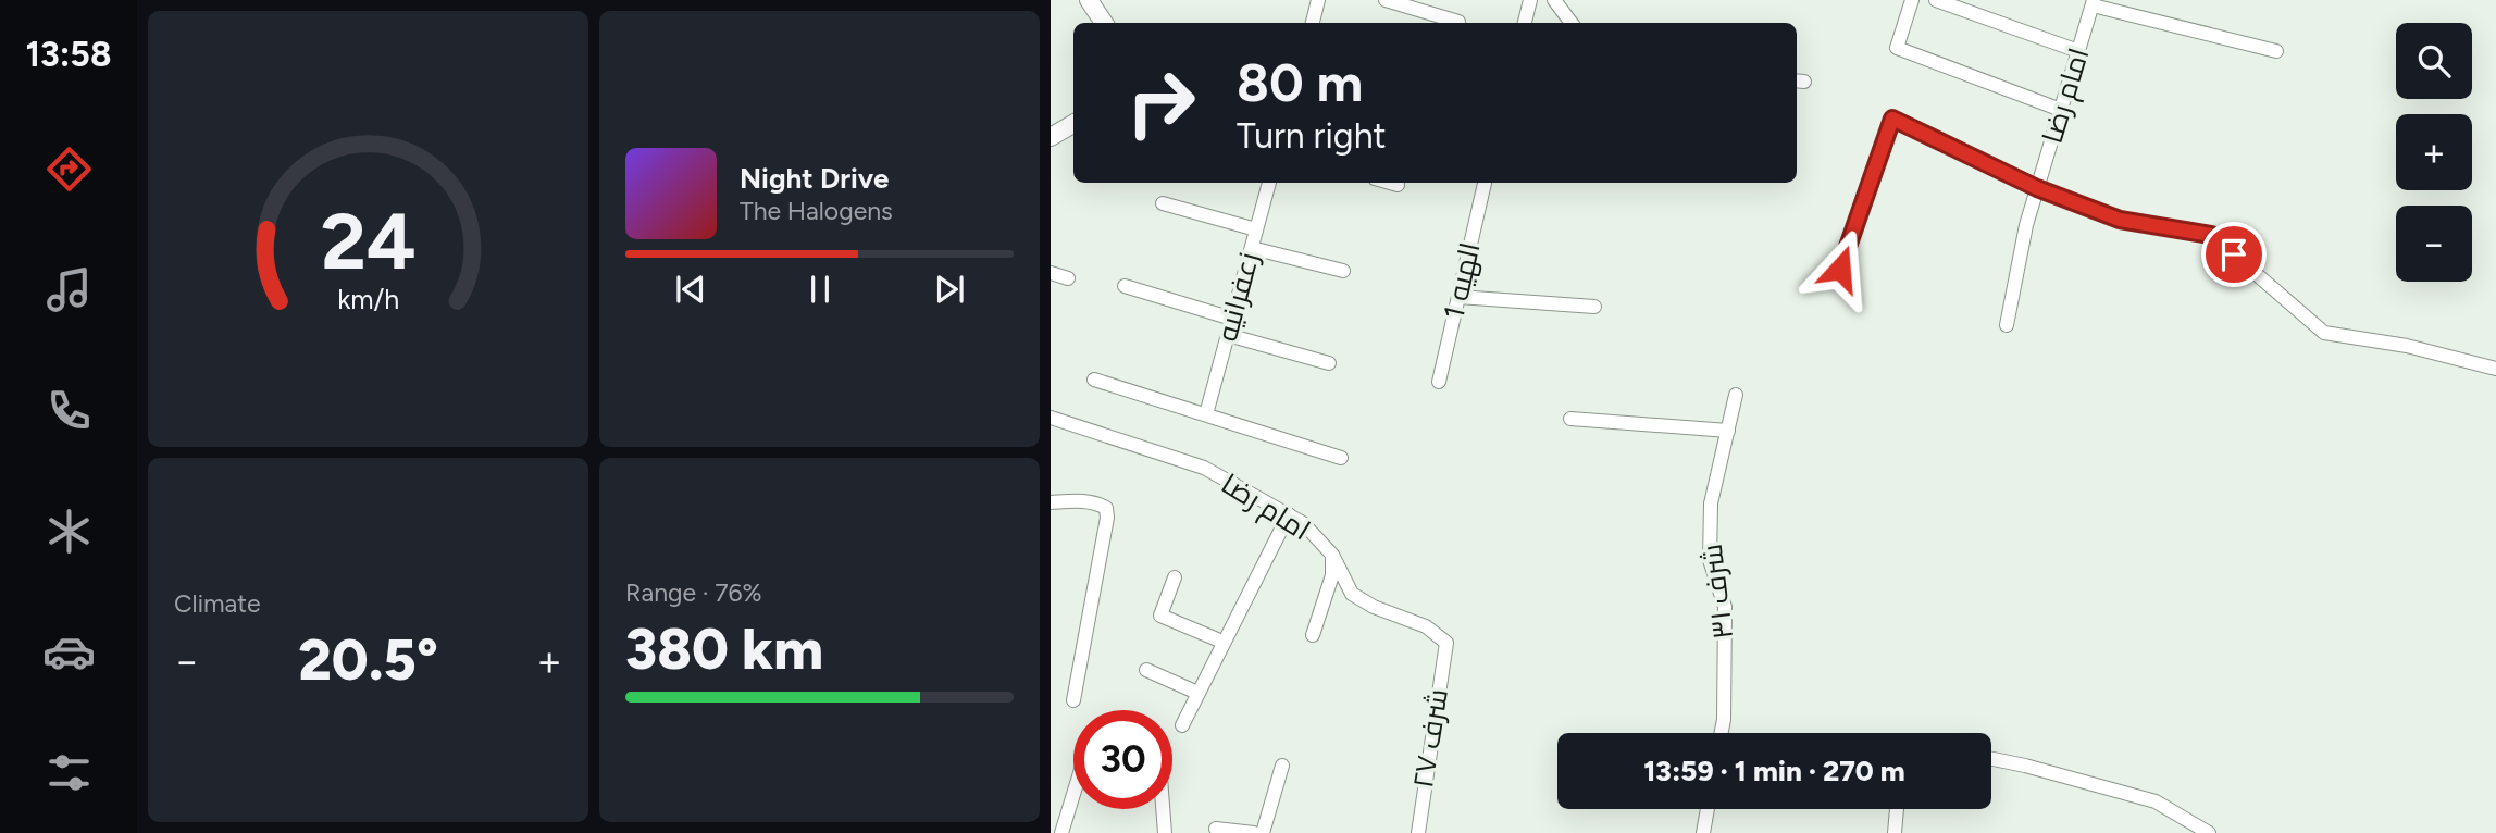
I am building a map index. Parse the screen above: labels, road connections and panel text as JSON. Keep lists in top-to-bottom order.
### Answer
{
  "streets": {
    "street": [
      "امام رضا",
      "الهیه 1",
      "زعفرانیه",
      "شرف ۳۱",
      "شرف ۲۷"
    ]
  },
  "crossings": [
    ["امام رضا", "شرف ۲۷"]
  ],
  "page": {
    "tabs": "13:58",
    "map_buttons": ["+", "−"],
    "turn": ["80 m", "Turn right"],
    "song": ["Night Drive", "The Halogens"],
    "tile": [
      "Climate",
      ["Range · 76%", "380 km"]
    ],
    "heat": ["−", "20.5°", "+"],
    "limit": "30",
    "trip": "13:59 · 1 min · 270 m",
    "gauge": ["24", "km/h"]
  }
}
